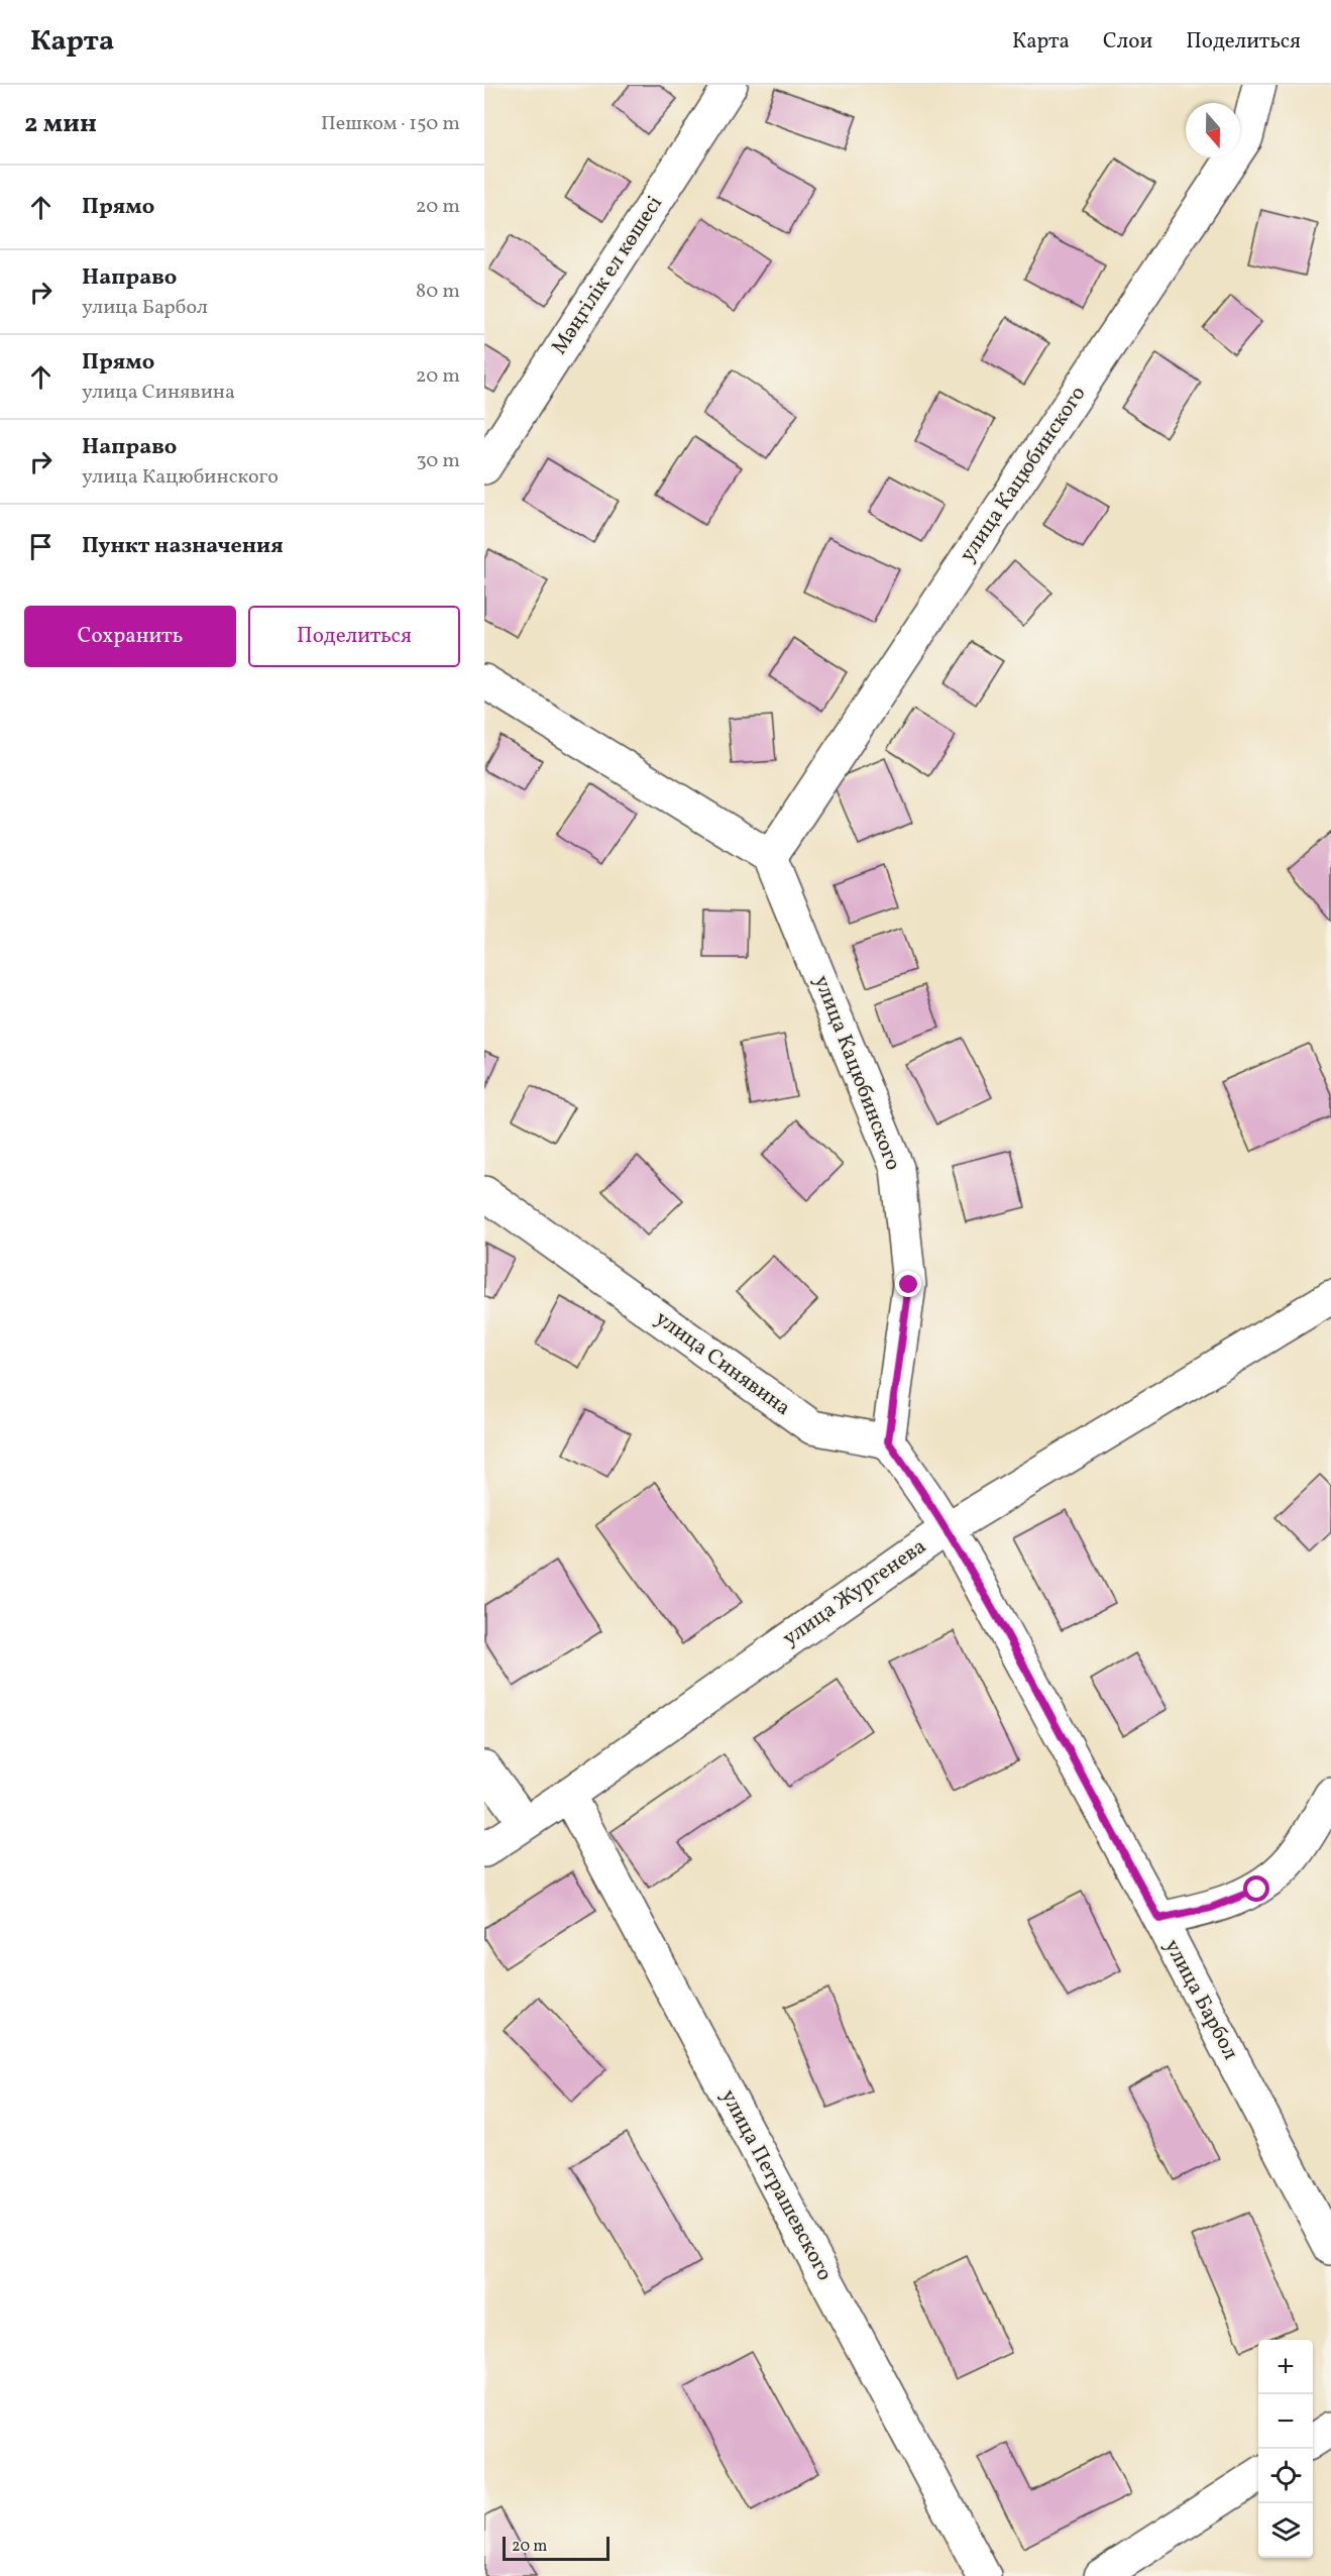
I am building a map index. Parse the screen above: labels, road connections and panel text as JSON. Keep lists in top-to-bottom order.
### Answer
{
  "streets": {
    "street": [
      "Мәңгілік ел көшесі",
      "улица Кацюбинского",
      "улица Синявина",
      "улица Жургенева",
      "улица Барбол",
      "улица Петрашевского"
    ]
  },
  "crossings": [
    ["улица Кацюбинского", "улица Синявина"],
    ["улица Жургенева", "улица Барбол"],
    ["улица Жургенева", "улица Петрашевского"]
  ],
  "scale_bar": "20 m",
  "north": "bottom",
  "page": {
    "header": "Карта",
    "nav": ["Карта", "Слои", "Поделиться"],
    "heading": ["2 мин", "Пешком · 150 m"],
    "list": [
      ["Прямо", "20 m"],
      ["Направо", "улица Барбол", "80 m"],
      ["Прямо", "улица Синявина", "20 m"],
      ["Направо", "улица Кацюбинского", "30 m"],
      "Пункт назначения"
    ],
    "buttons": ["Сохранить", "Поделиться"],
    "map_buttons": ["+", "−"],
    "scale": "20 m"
  }
}
